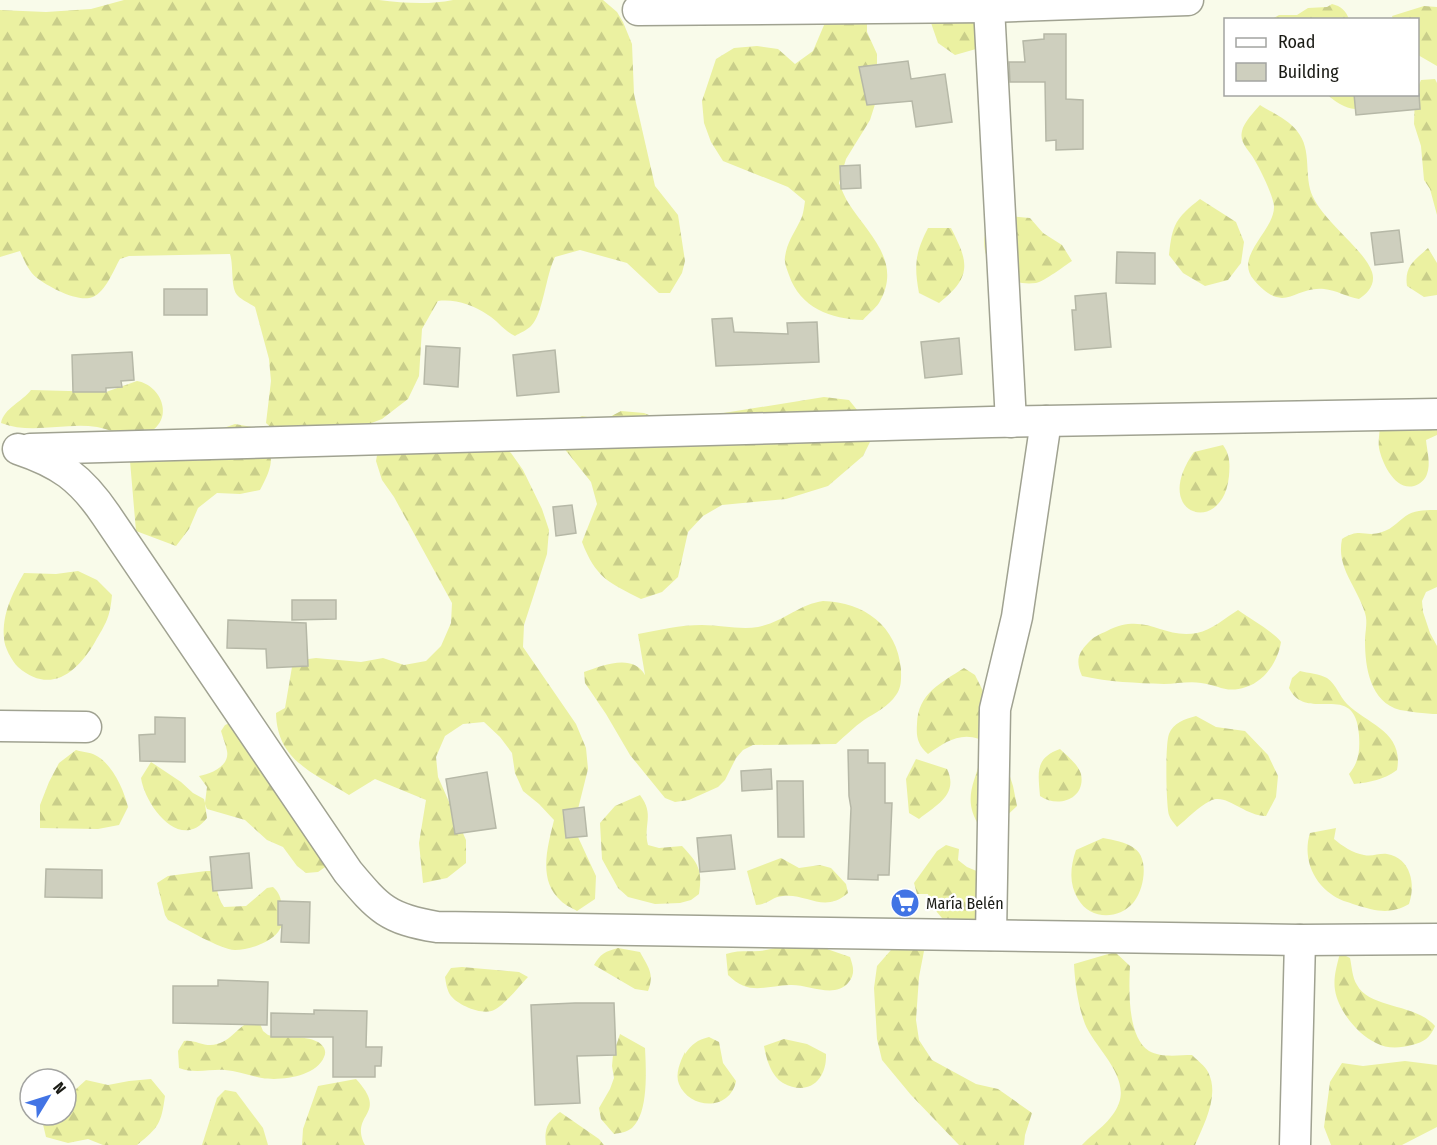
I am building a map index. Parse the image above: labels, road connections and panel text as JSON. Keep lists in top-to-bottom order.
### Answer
{
  "places": {
    "supermarket": ["María Belén"]
  },
  "legend": ["Road", "Building"],
  "north": "top right"
}
